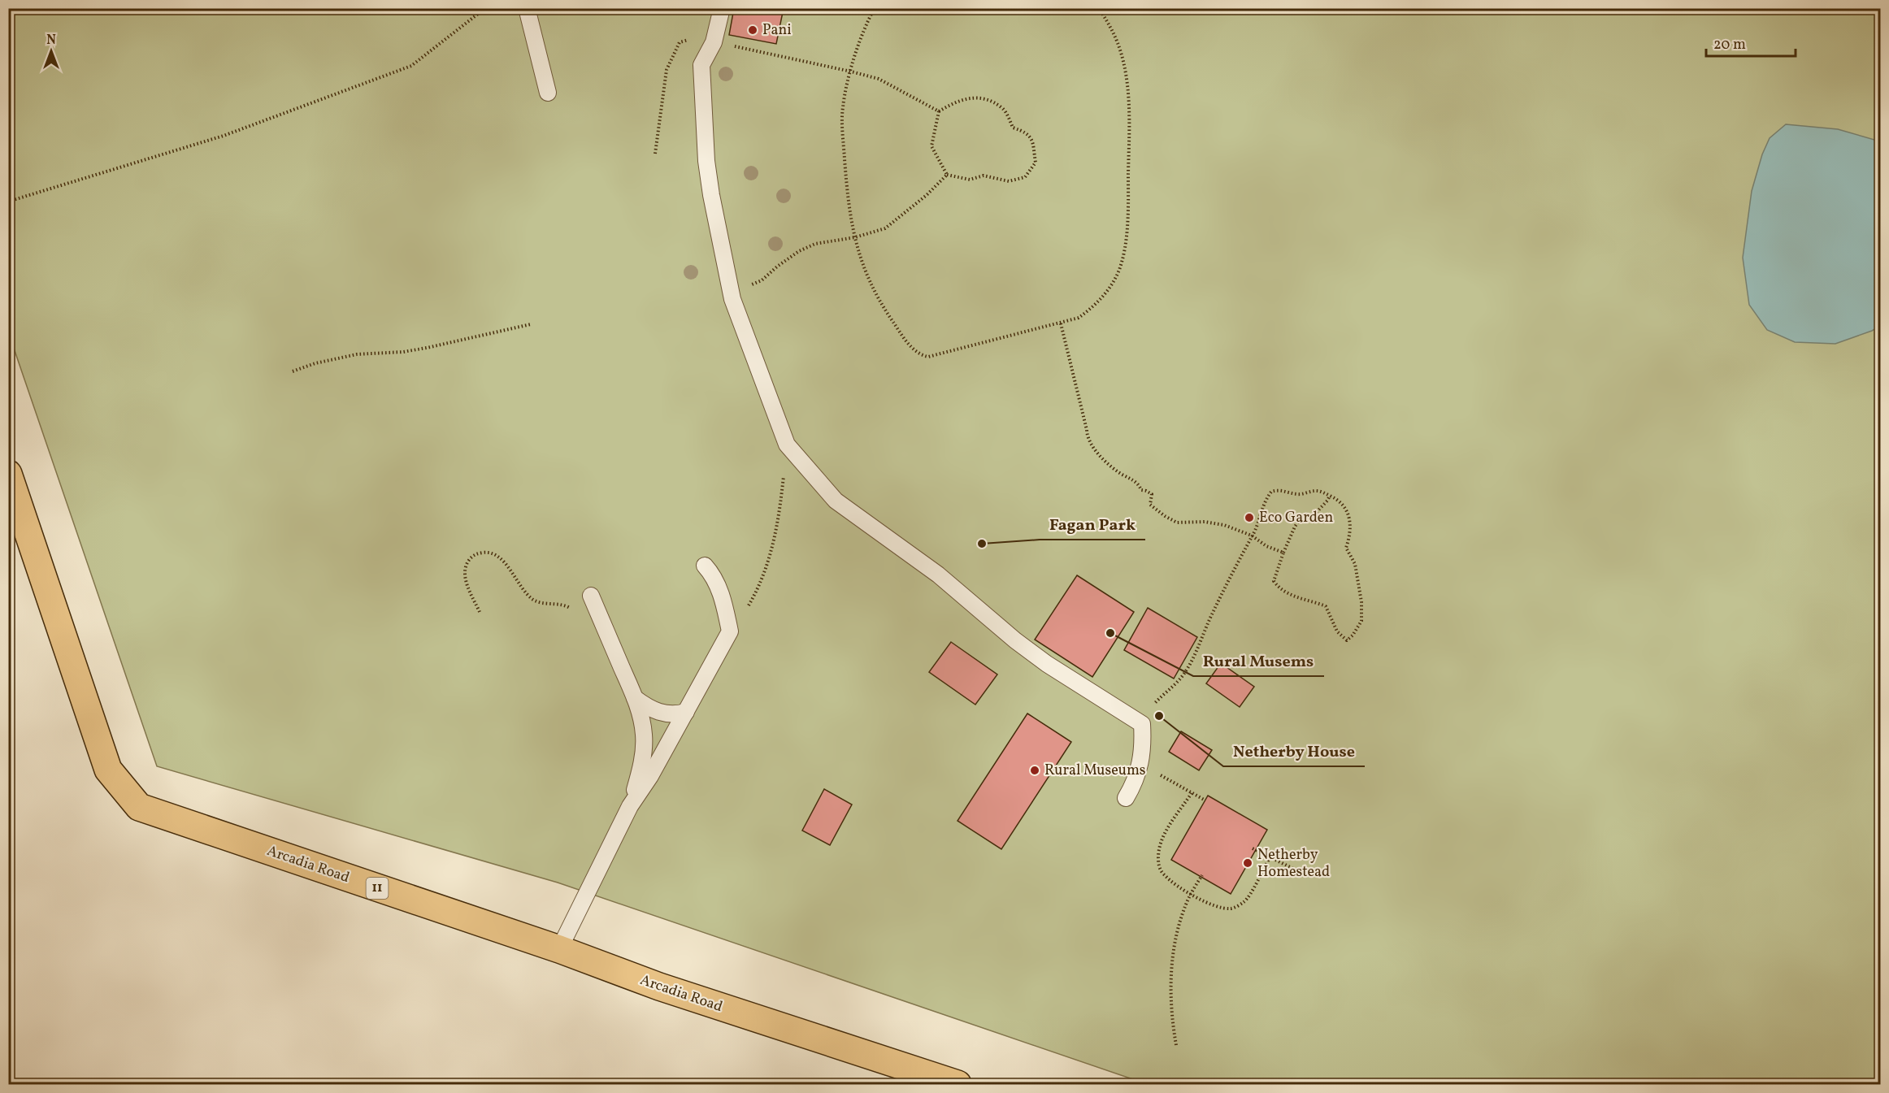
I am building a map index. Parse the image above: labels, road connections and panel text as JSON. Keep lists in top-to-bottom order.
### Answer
{
  "streets": {
    "main road": ["Arcadia Road", "11"]
  },
  "places": [
    "Pani",
    "Eco Garden",
    "Fagan Park",
    "Rural Musems",
    "Netherby House",
    "Rural Museums",
    "Netherby Homestead"
  ],
  "scale_bar": "20 m",
  "north": "top"
}
